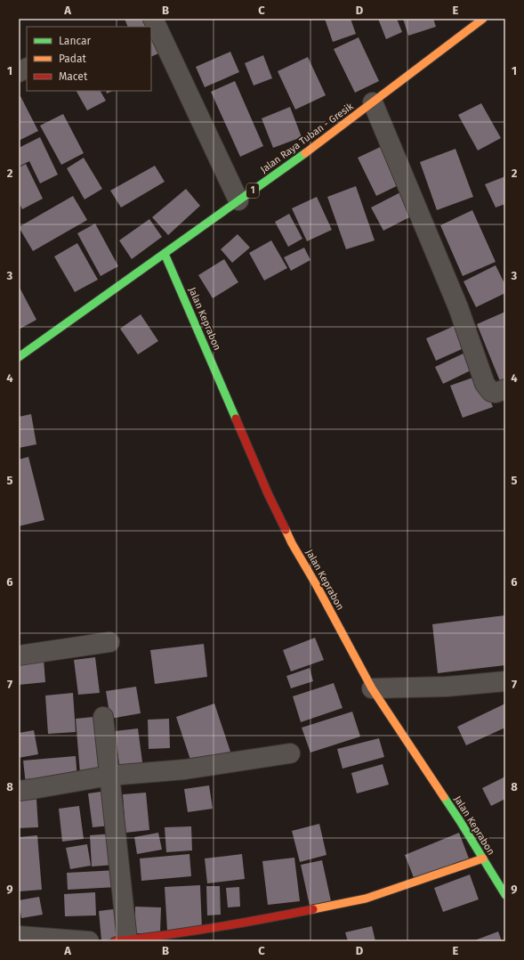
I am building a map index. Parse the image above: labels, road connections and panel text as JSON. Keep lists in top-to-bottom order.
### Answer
{
  "streets": {
    "main road": ["Jalan Raya Tuban - Gresik", "1", "Jalan Keprabon"]
  },
  "crossings": [
    ["Jalan Raya Tuban - Gresik", "Jalan Keprabon"]
  ],
  "legend": ["Lancar", "Padat", "Macet"],
  "grid": {
    "columns": [
      "A",
      "B",
      "C",
      "D",
      "E"
    ],
    "rows": [
      "1",
      "2",
      "3",
      "4",
      "5",
      "6",
      "7",
      "8",
      "9"
    ]
  }
}
